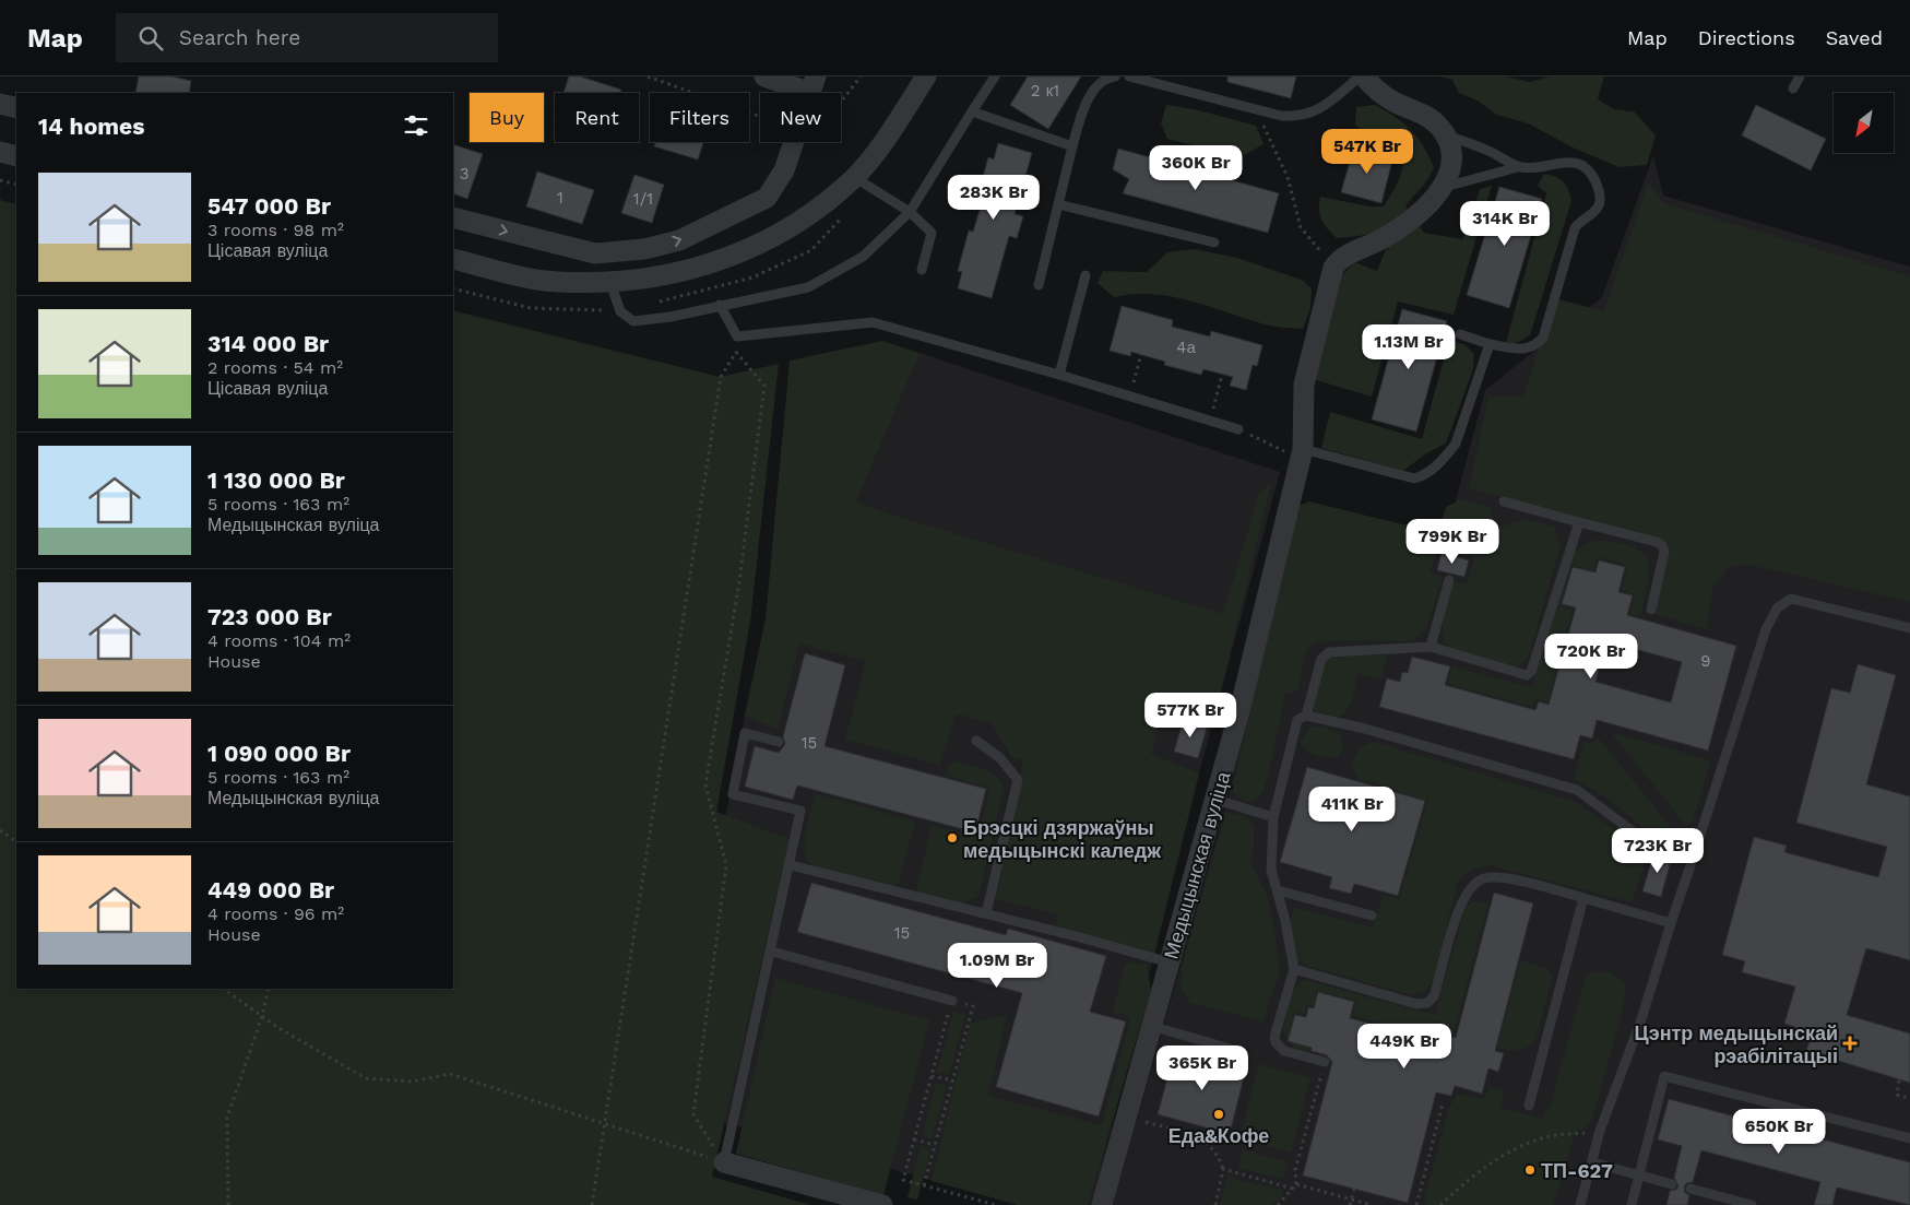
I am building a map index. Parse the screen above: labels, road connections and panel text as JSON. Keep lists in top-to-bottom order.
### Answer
{
  "streets": {
    "street": ["Медыцынская вуліца"]
  },
  "places": {
    "other": ["Брэсцкі дзяржаўны медыцынскі каледж", "Еда&Кофе", "ТП-627"],
    "health": ["Цэнтр медыцынскай рэабілітацыі"]
  },
  "house_numbers": [
    "2 к1",
    "3",
    "1",
    "1/1",
    "4а",
    "9",
    "15",
    "15"
  ],
  "north": "bottom left",
  "page": {
    "header": "Map",
    "search": "Search here",
    "nav": ["Map", "Directions", "Saved"],
    "chip": [
      "Buy",
      "Rent",
      "Filters",
      "New"
    ],
    "heading": "14 homes",
    "price": [
      "547K Br",
      "360K Br",
      "283K Br",
      "314K Br",
      "1.13M Br",
      "799K Br",
      "720K Br",
      "577K Br",
      "411K Br",
      "723K Br",
      "1.09M Br",
      "449K Br",
      "365K Br",
      "650K Br"
    ],
    "list": [
      {
        "name": "547 000 Br",
        "note": "3 rooms · 98 m² · Цісавая вуліца"
      },
      {
        "name": "314 000 Br",
        "note": "2 rooms · 54 m² · Цісавая вуліца"
      },
      {
        "name": "1 130 000 Br",
        "note": "5 rooms · 163 m² · Медыцынская вуліца"
      },
      {
        "name": "723 000 Br",
        "note": "4 rooms · 104 m² · House"
      },
      {
        "name": "1 090 000 Br",
        "note": "5 rooms · 163 m² · Медыцынская вуліца"
      },
      {
        "name": "449 000 Br",
        "note": "4 rooms · 96 m² · House"
      }
    ]
  }
}
